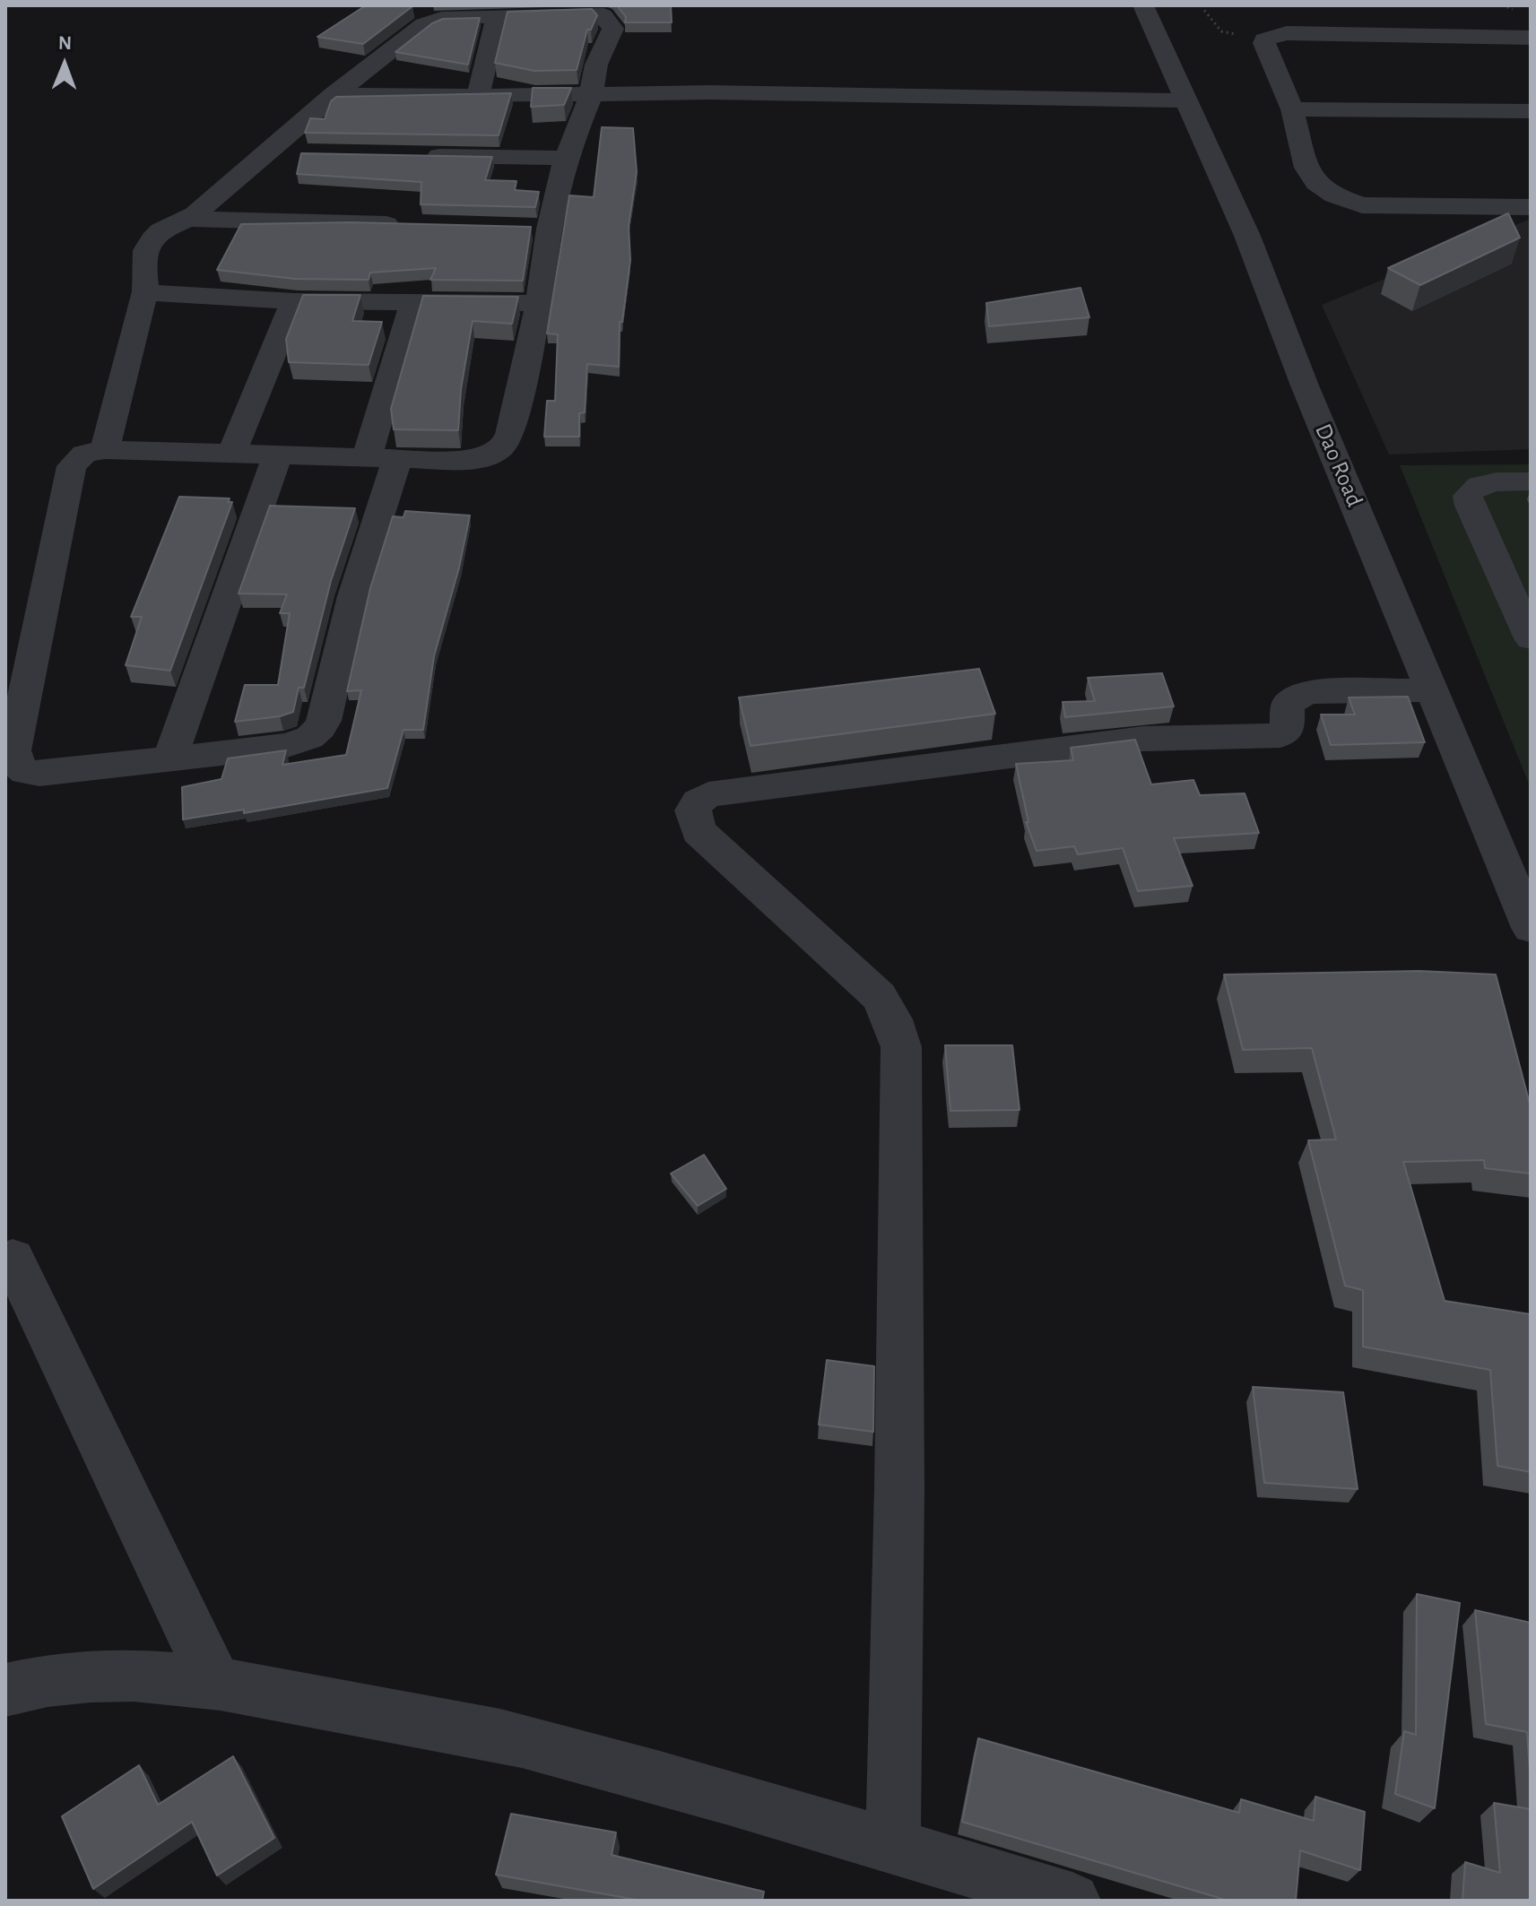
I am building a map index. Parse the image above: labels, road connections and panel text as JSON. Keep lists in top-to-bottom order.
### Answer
{
  "streets": {
    "street": ["Dao Road"]
  },
  "north": "top"
}
